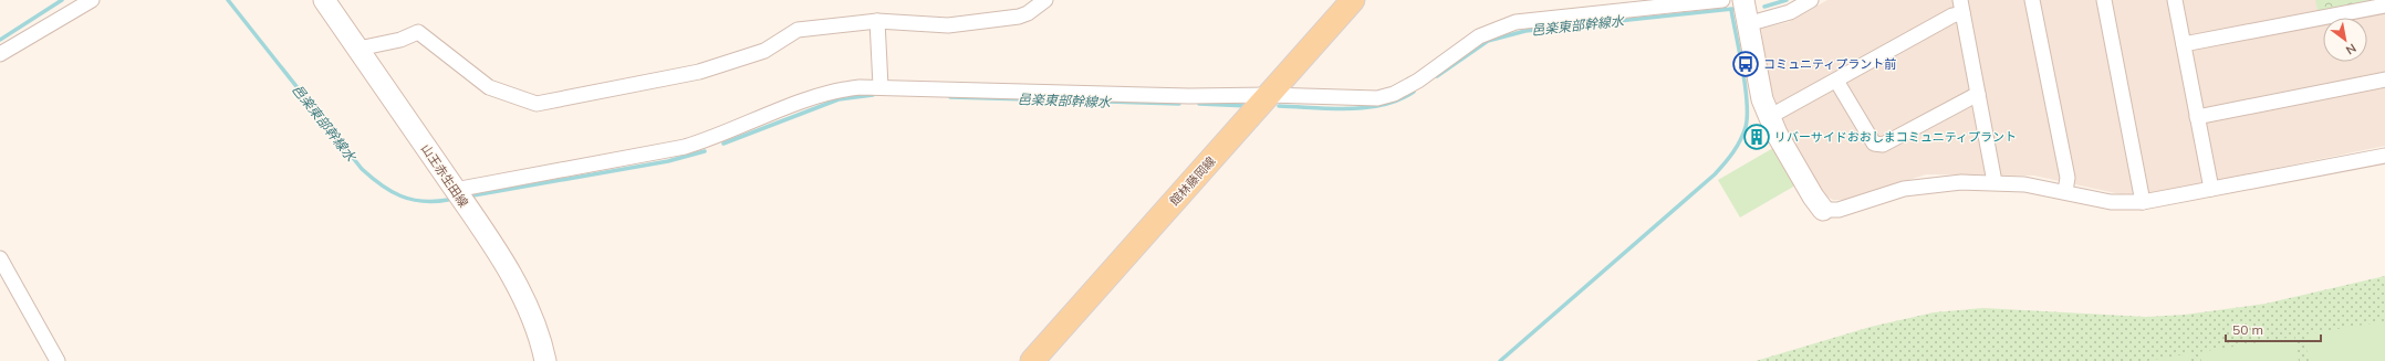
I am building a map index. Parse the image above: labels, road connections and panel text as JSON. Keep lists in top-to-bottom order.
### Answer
{
  "streets": {
    "main road": ["山王赤生田線", "館林藤岡線"]
  },
  "water": ["邑楽東部幹線水"],
  "places": {
    "bus stop": ["コミュニティプラント前"],
    "building": ["リバーサイドおおしまコミュニティプラント"]
  },
  "scale_bar": "50 m",
  "north": "bottom right"
}
